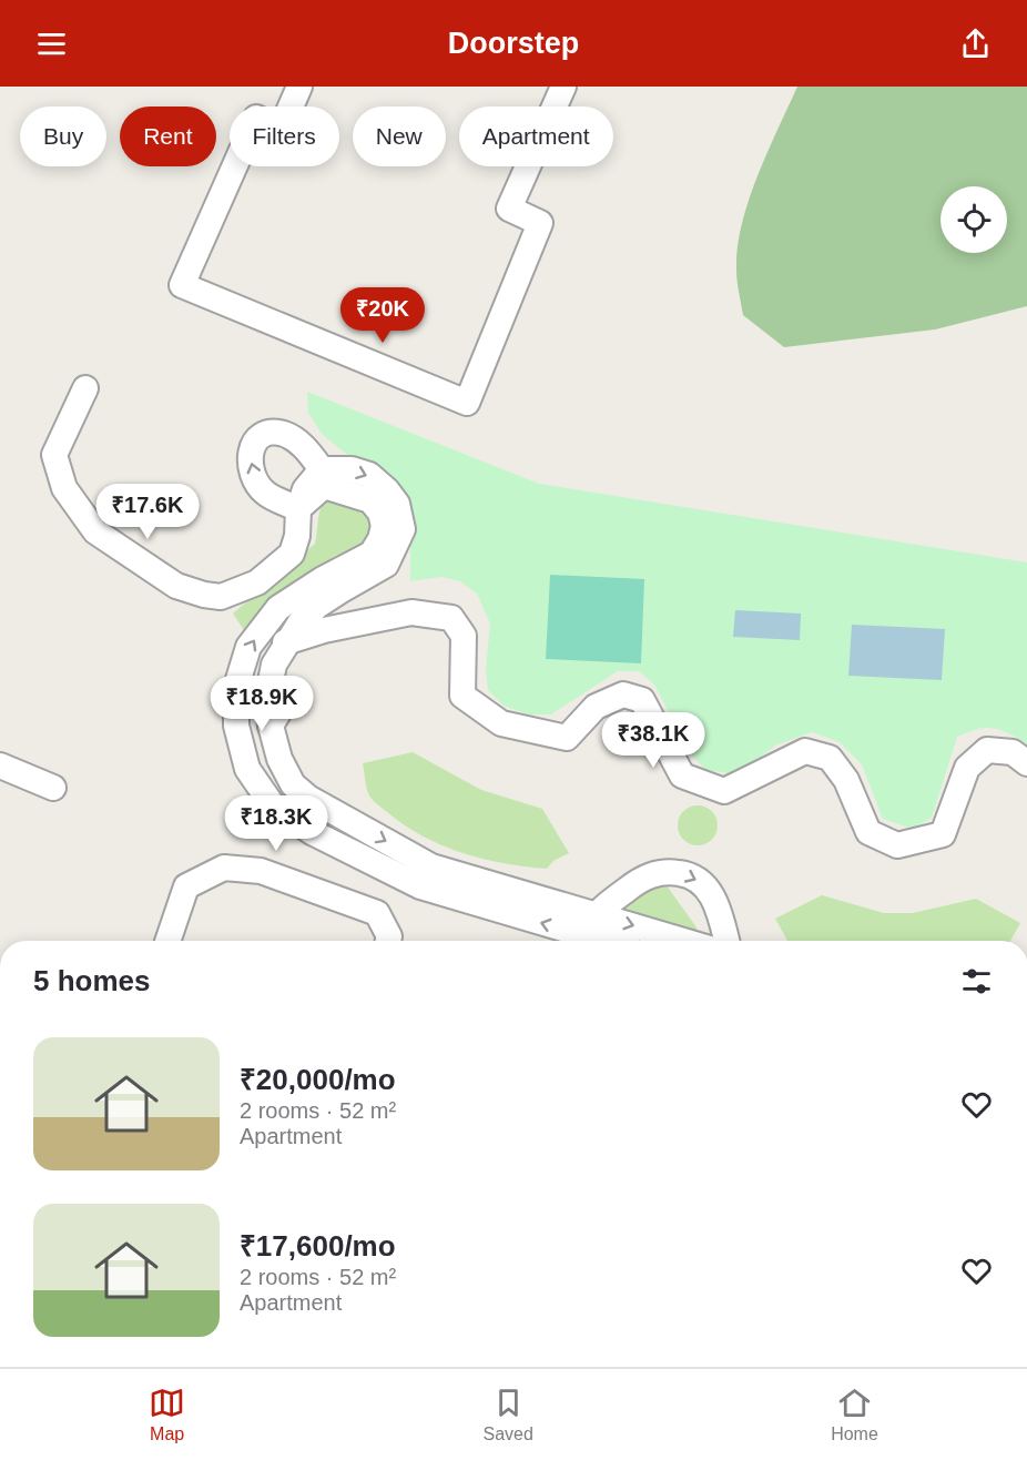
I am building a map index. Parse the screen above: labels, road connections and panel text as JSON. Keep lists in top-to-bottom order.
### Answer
{
  "page": {
    "header": "Doorstep",
    "chip": [
      "Buy",
      "Rent",
      "Filters",
      "New",
      "Apartment"
    ],
    "price": [
      "₹20K",
      "₹17.6K",
      "₹18.9K",
      "₹38.1K",
      "₹18.3K"
    ],
    "heading": "5 homes",
    "list": [
      {
        "name": "₹20,000/mo",
        "note": "2 rooms · 52 m² · Apartment"
      },
      {
        "name": "₹17,600/mo",
        "note": "2 rooms · 52 m² · Apartment"
      }
    ],
    "tabs": ["Map", "Saved", "Home"]
  }
}
